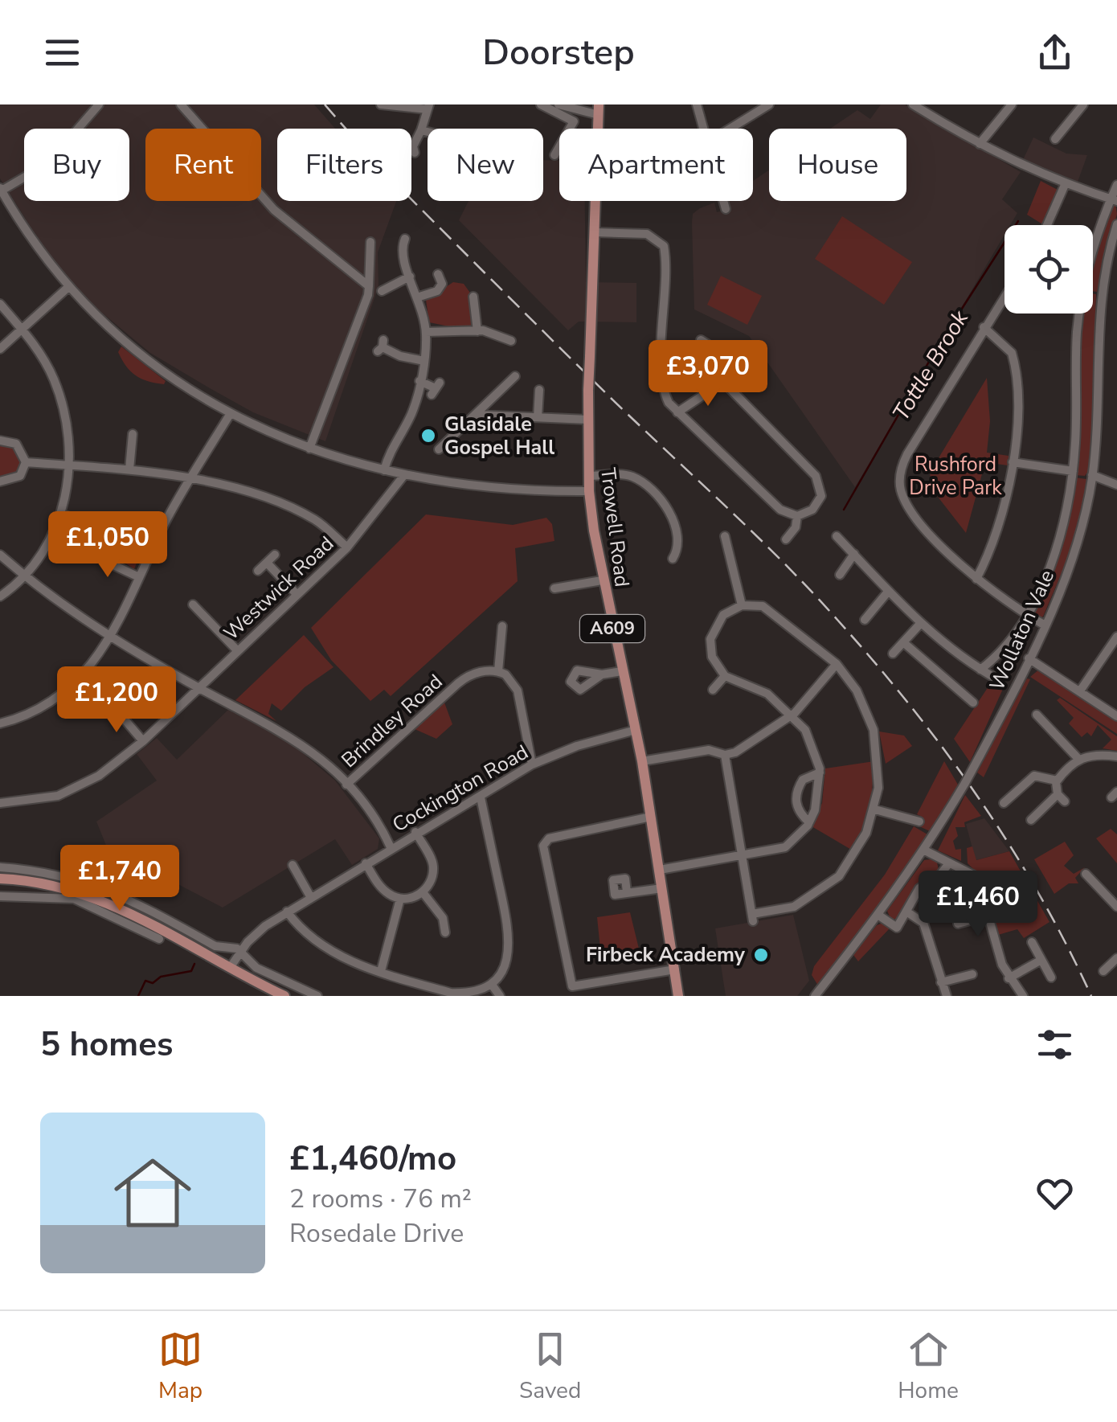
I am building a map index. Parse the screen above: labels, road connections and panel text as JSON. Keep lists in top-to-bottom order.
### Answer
{
  "streets": {
    "main road": ["Trowell Road", "A609"],
    "street": [
      "Westwick Road",
      "Wollaton Vale",
      "Brindley Road",
      "Cockington Road"
    ]
  },
  "crossings": [
    ["Trowell Road", "Cockington Road"]
  ],
  "water": ["Tottle Brook"],
  "parks": ["Rushford Drive Park"],
  "places": ["Glasidale Gospel Hall", "Firbeck Academy"],
  "page": {
    "header": "Doorstep",
    "chip": [
      "Buy",
      "Rent",
      "Filters",
      "New",
      "Apartment",
      "House"
    ],
    "price": [
      "£3,070",
      "£1,050",
      "£1,200",
      "£1,740",
      "£1,460"
    ],
    "heading": "5 homes",
    "list": [
      {
        "name": "£1,460/mo",
        "note": "2 rooms · 76 m² · Rosedale Drive"
      }
    ],
    "tabs": ["Map", "Saved", "Home"]
  }
}
